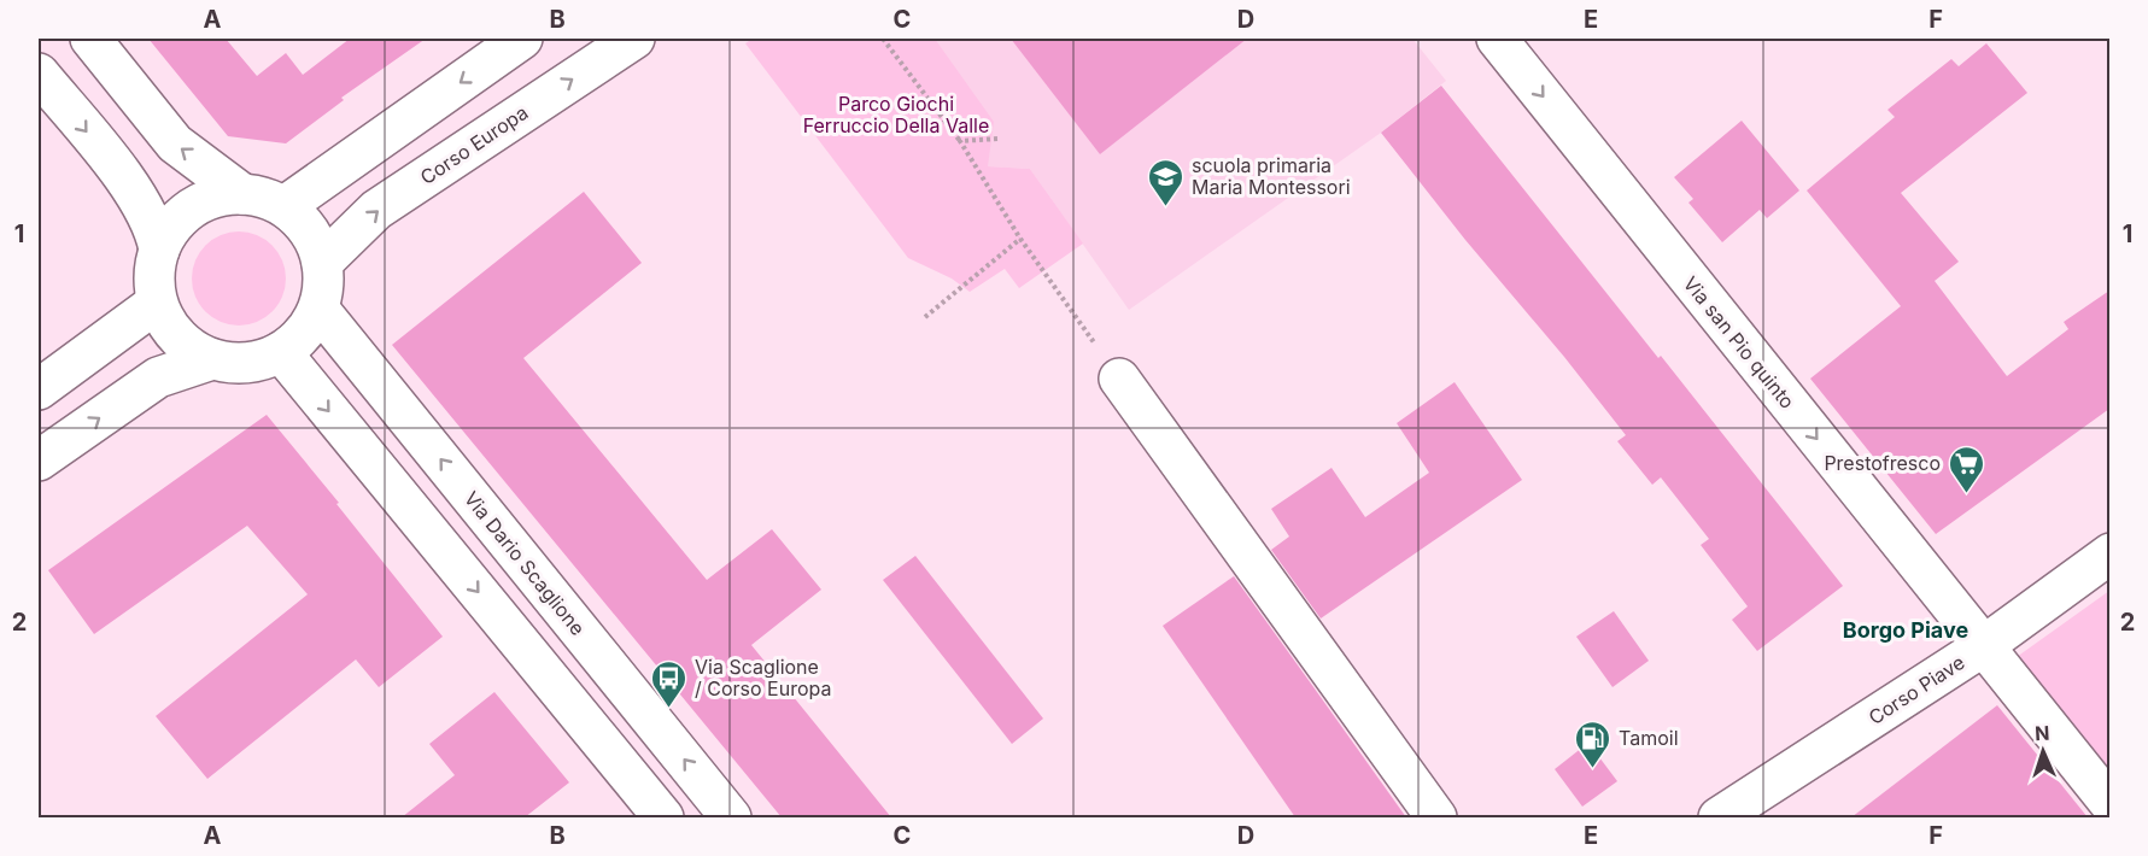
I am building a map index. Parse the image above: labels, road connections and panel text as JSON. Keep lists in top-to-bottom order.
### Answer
{
  "streets": {
    "street": [
      "Corso Europa",
      "Via san Pio quinto",
      "Via Dario Scaglione",
      "Corso Piave"
    ]
  },
  "crossings": [
    ["Corso Europa", "Via Dario Scaglione"],
    ["Via san Pio quinto", "Corso Piave"]
  ],
  "one_way": ["Via san Pio quinto"],
  "districts": ["Borgo Piave"],
  "parks": ["Parco Giochi Ferruccio Della Valle"],
  "places": {
    "school or university": ["scuola primaria Maria Montessori"],
    "supermarket": ["Prestofresco"],
    "bus stop": ["Via Scaglione / Corso Europa"],
    "fuel station": ["Tamoil"]
  },
  "north": "top",
  "grid": {
    "columns": [
      "A",
      "B",
      "C",
      "D",
      "E",
      "F"
    ],
    "rows": ["1", "2"]
  }
}
